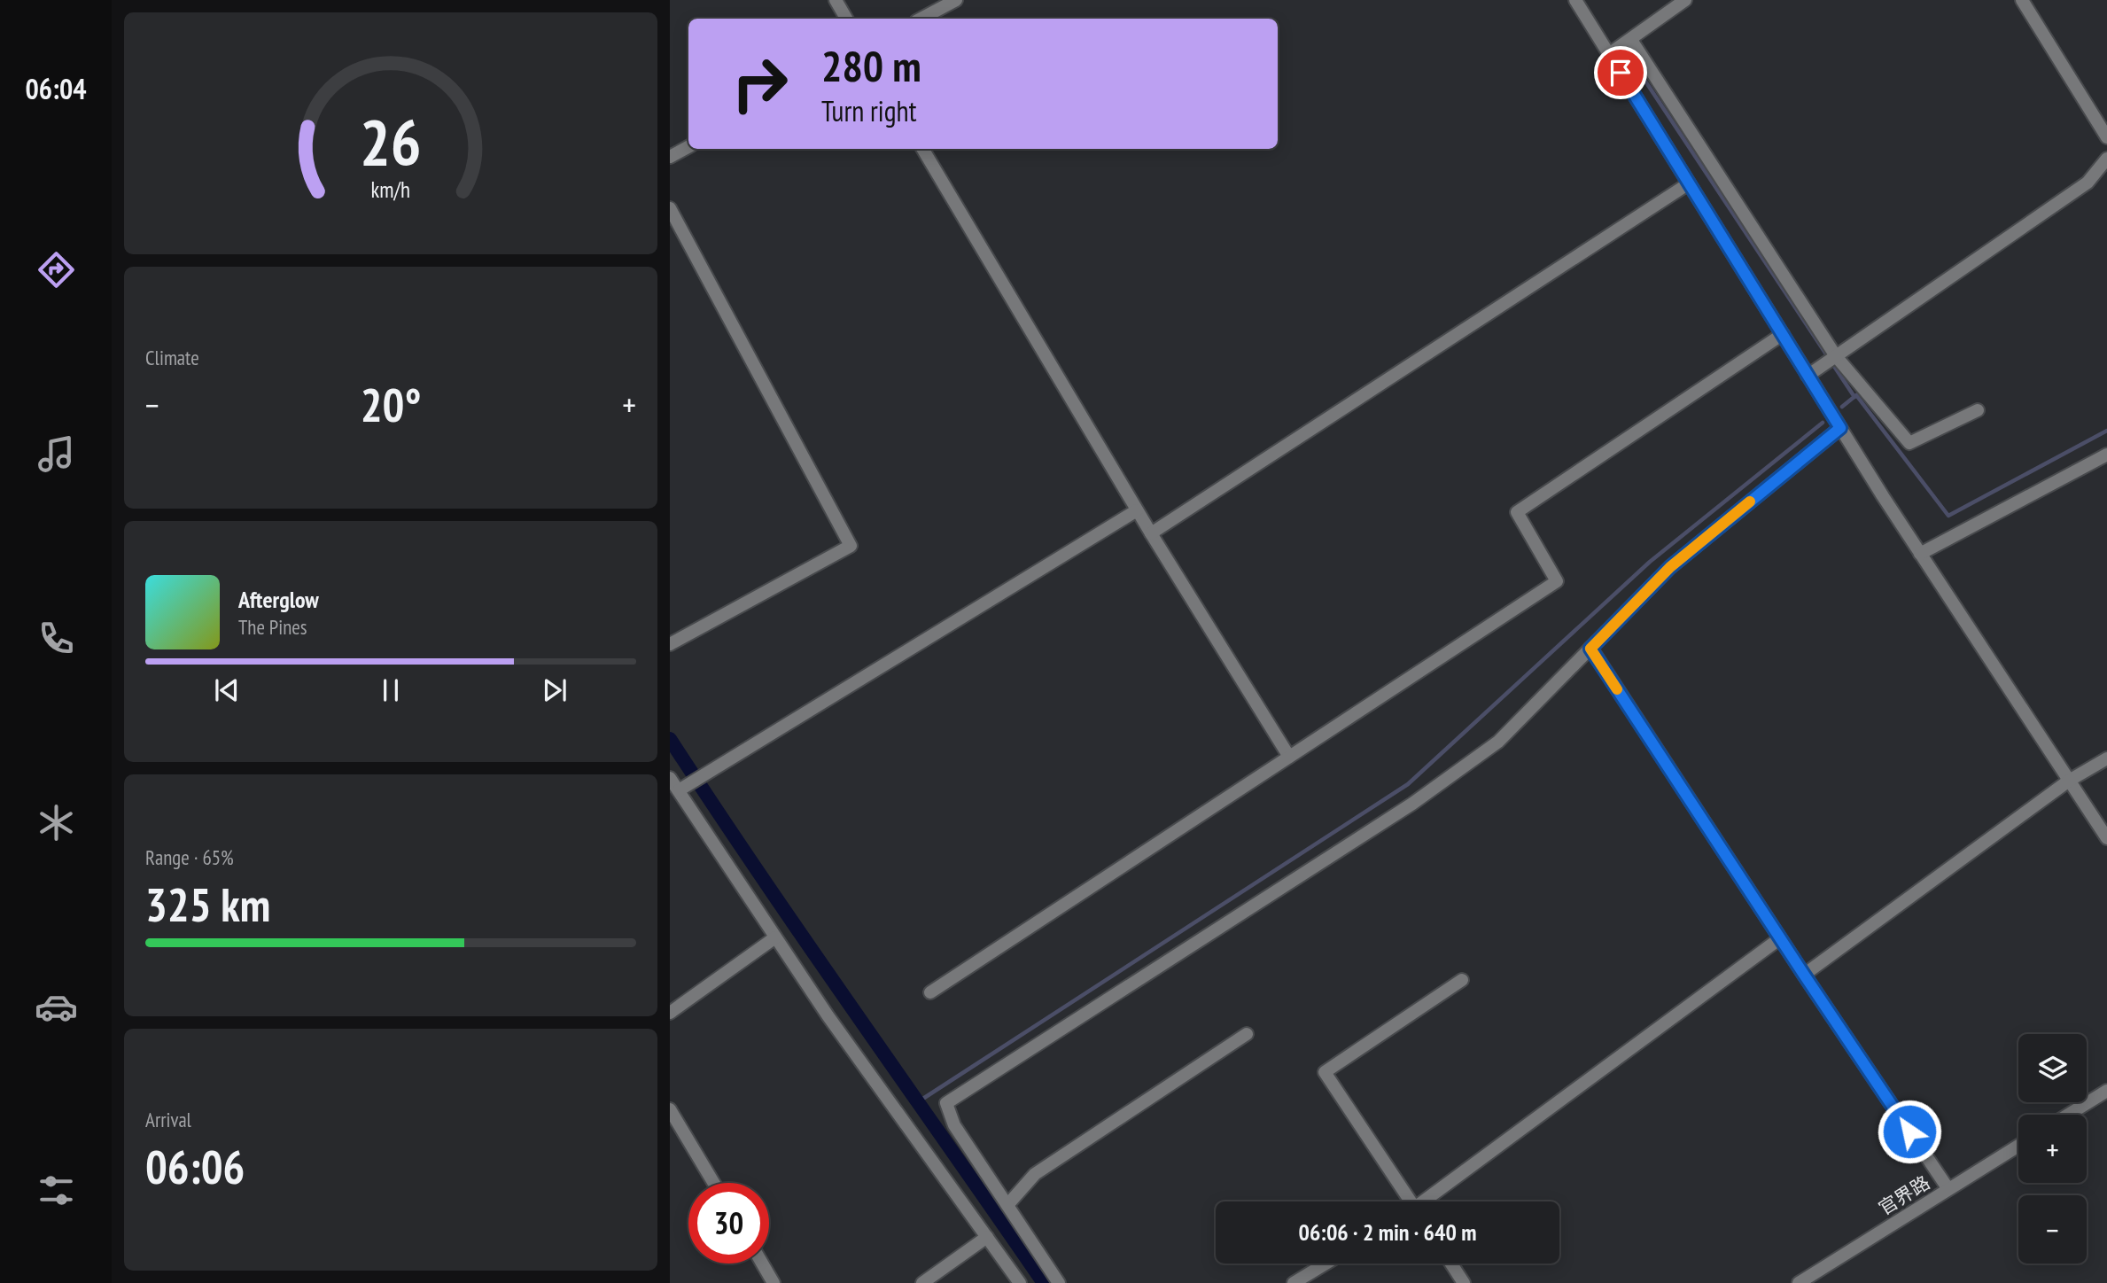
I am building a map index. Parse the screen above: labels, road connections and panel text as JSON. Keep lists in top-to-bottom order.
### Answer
{
  "streets": {
    "street": ["官界路"]
  },
  "page": {
    "tabs": "06:04",
    "turn": ["280 m", "Turn right"],
    "tile": [
      "Climate",
      ["Range · 65%", "325 km"],
      ["Arrival", "06:06"]
    ],
    "heat": ["−", "20°", "+"],
    "song": ["Afterglow", "The Pines"],
    "map_buttons": ["+", "−"],
    "limit": "30",
    "trip": "06:06 · 2 min · 640 m",
    "gauge": ["26", "km/h"]
  }
}
